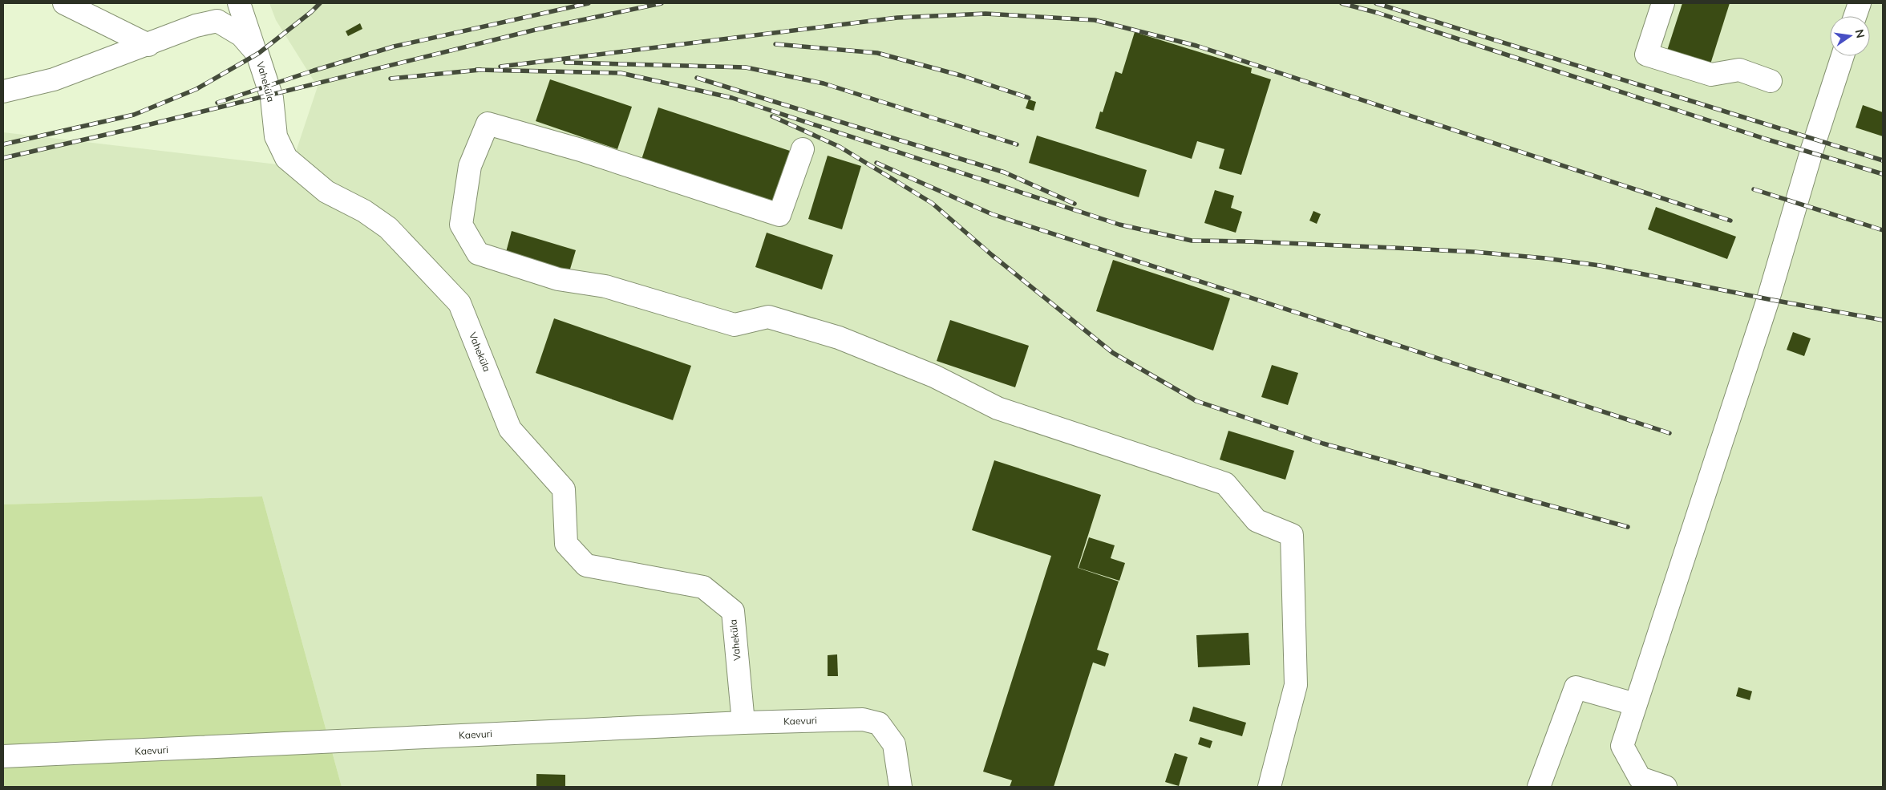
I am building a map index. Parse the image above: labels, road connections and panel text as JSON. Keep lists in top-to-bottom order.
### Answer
{
  "streets": {
    "street": ["Vaheküla", "Kaevuri"]
  },
  "crossings": [
    ["Vaheküla", "Kaevuri"]
  ],
  "north": "right"
}
